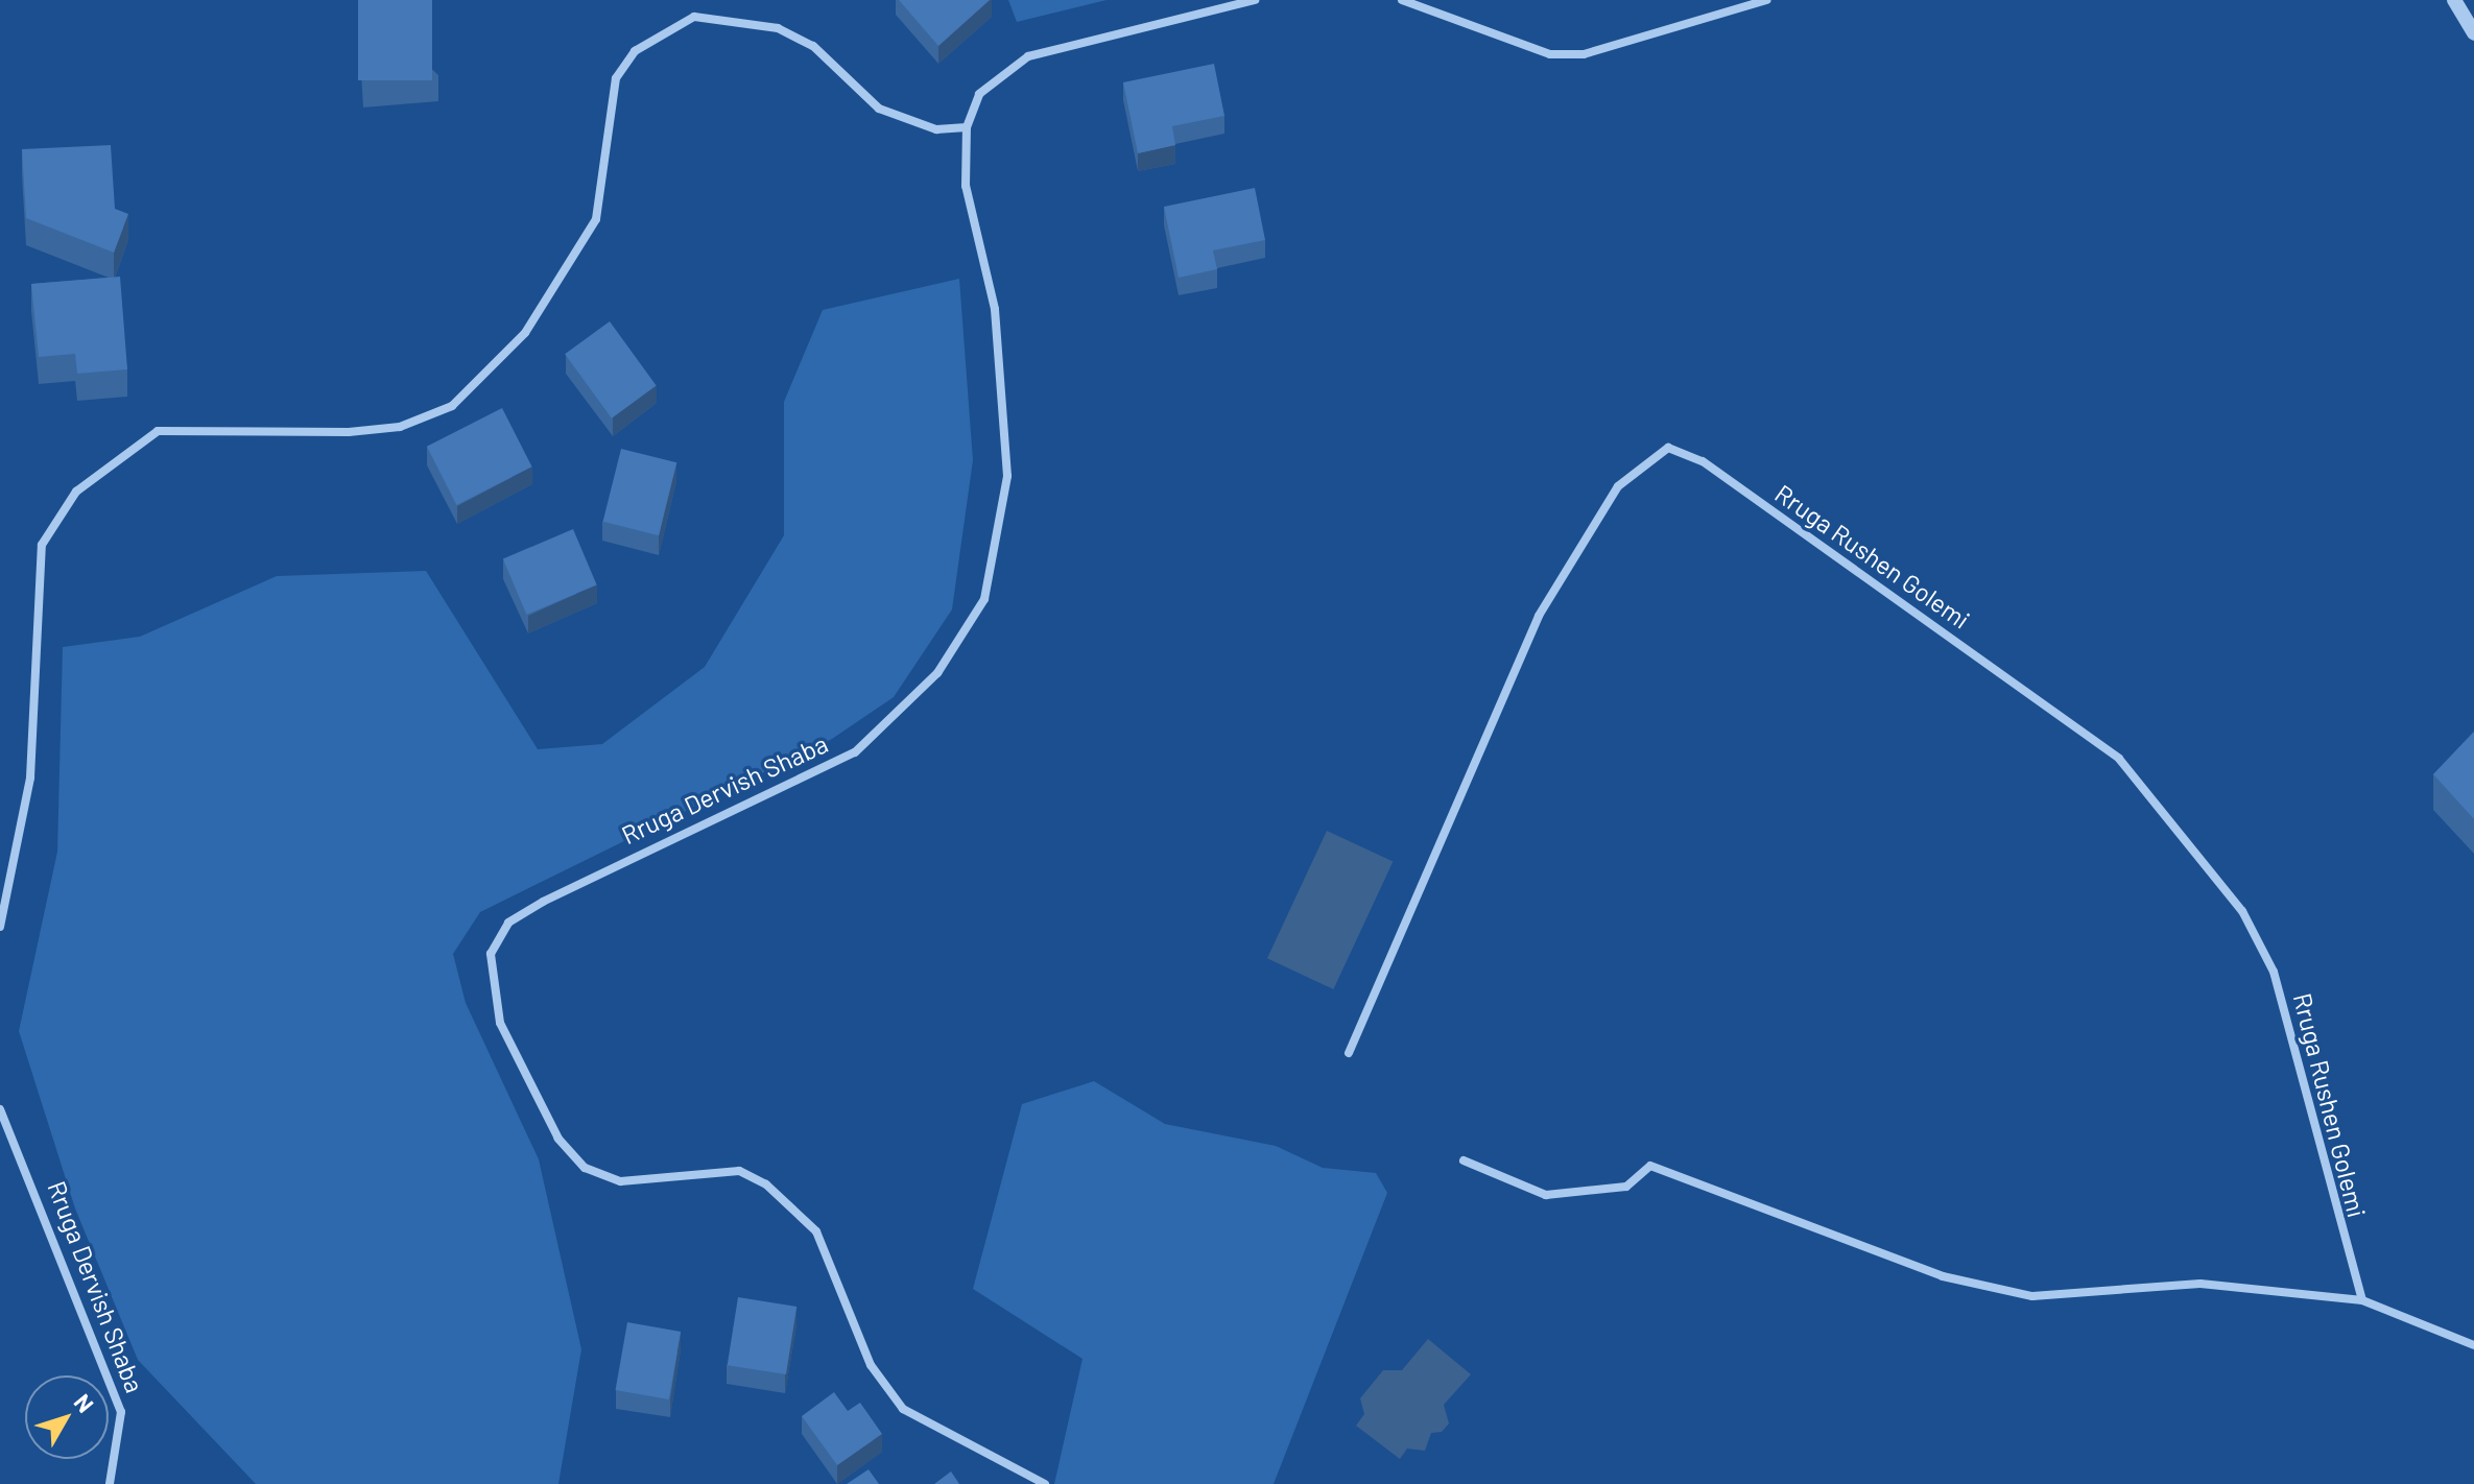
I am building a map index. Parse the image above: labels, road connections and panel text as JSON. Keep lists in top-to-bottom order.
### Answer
{
  "streets": {
    "street": ["Rruga Rushen Golemi", "Rruga Dervish Shaba"]
  },
  "north": "top right"
}
